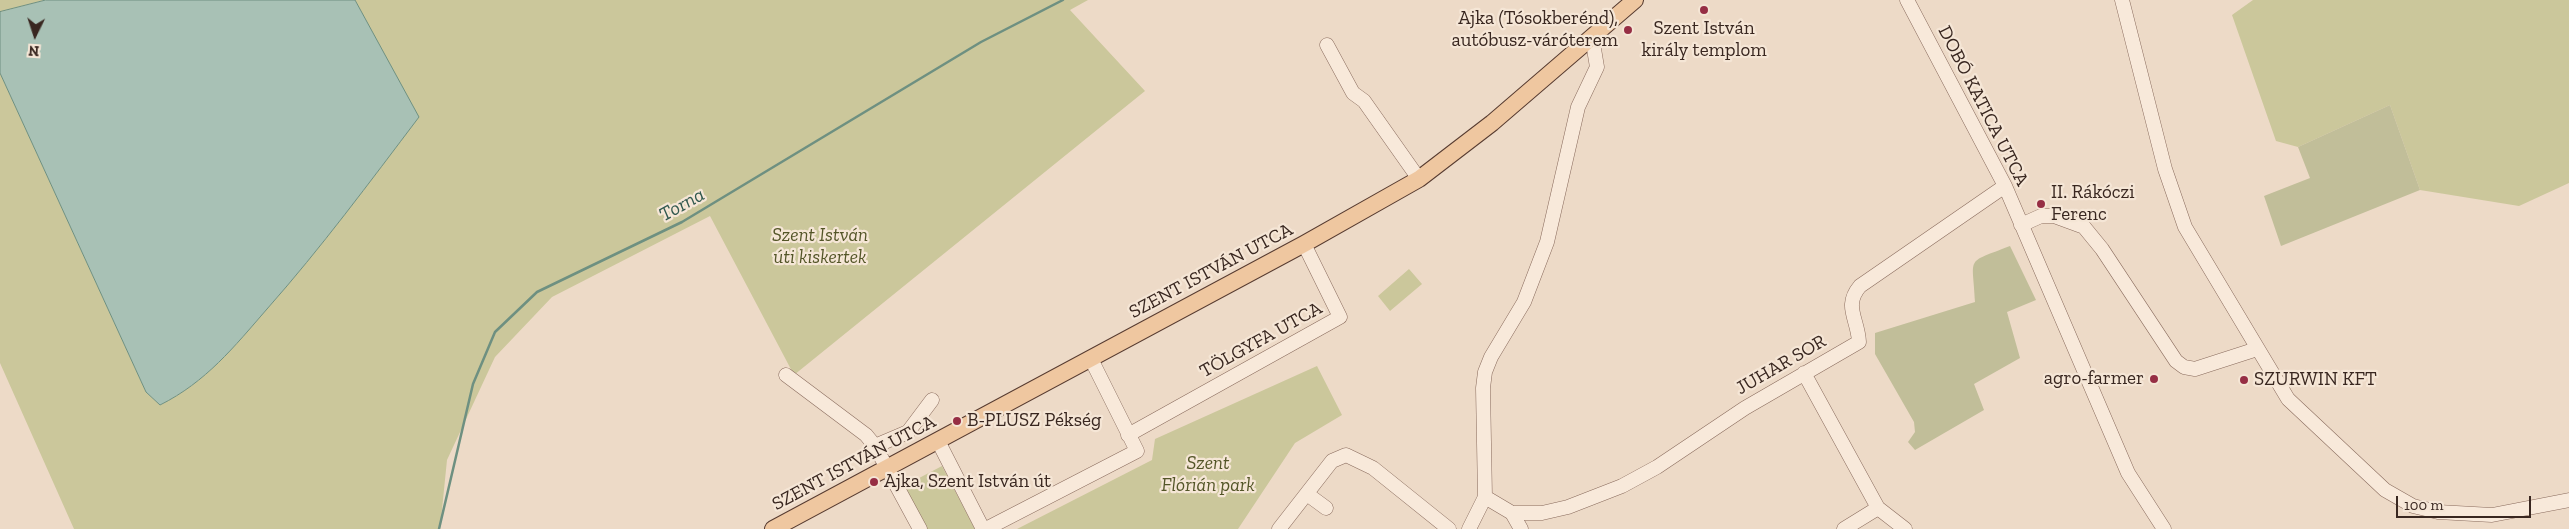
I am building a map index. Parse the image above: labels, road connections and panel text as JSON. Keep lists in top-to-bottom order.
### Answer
{
  "streets": {
    "main road": ["SZENT ISTVÁN UTCA"],
    "street": ["DOBÓ KATICA UTCA", "TÖLGYFA UTCA", "JUHAR SOR"]
  },
  "crossings": [
    ["DOBÓ KATICA UTCA", "JUHAR SOR"],
    ["SZENT ISTVÁN UTCA", "TÖLGYFA UTCA"]
  ],
  "water": ["Torna"],
  "parks": ["Szent István úti kiskertek", "Szent Flórián park"],
  "places": [
    "Szent István király templom",
    "Ajka (Tósokberénd), autóbusz-váróterem",
    "II. Rákóczi Ferenc",
    "agro-farmer",
    "SZURWIN KFT",
    "B-PLUSZ Pékség",
    "Ajka, Szent István út"
  ],
  "scale_bar": "100 m",
  "north": "bottom"
}
